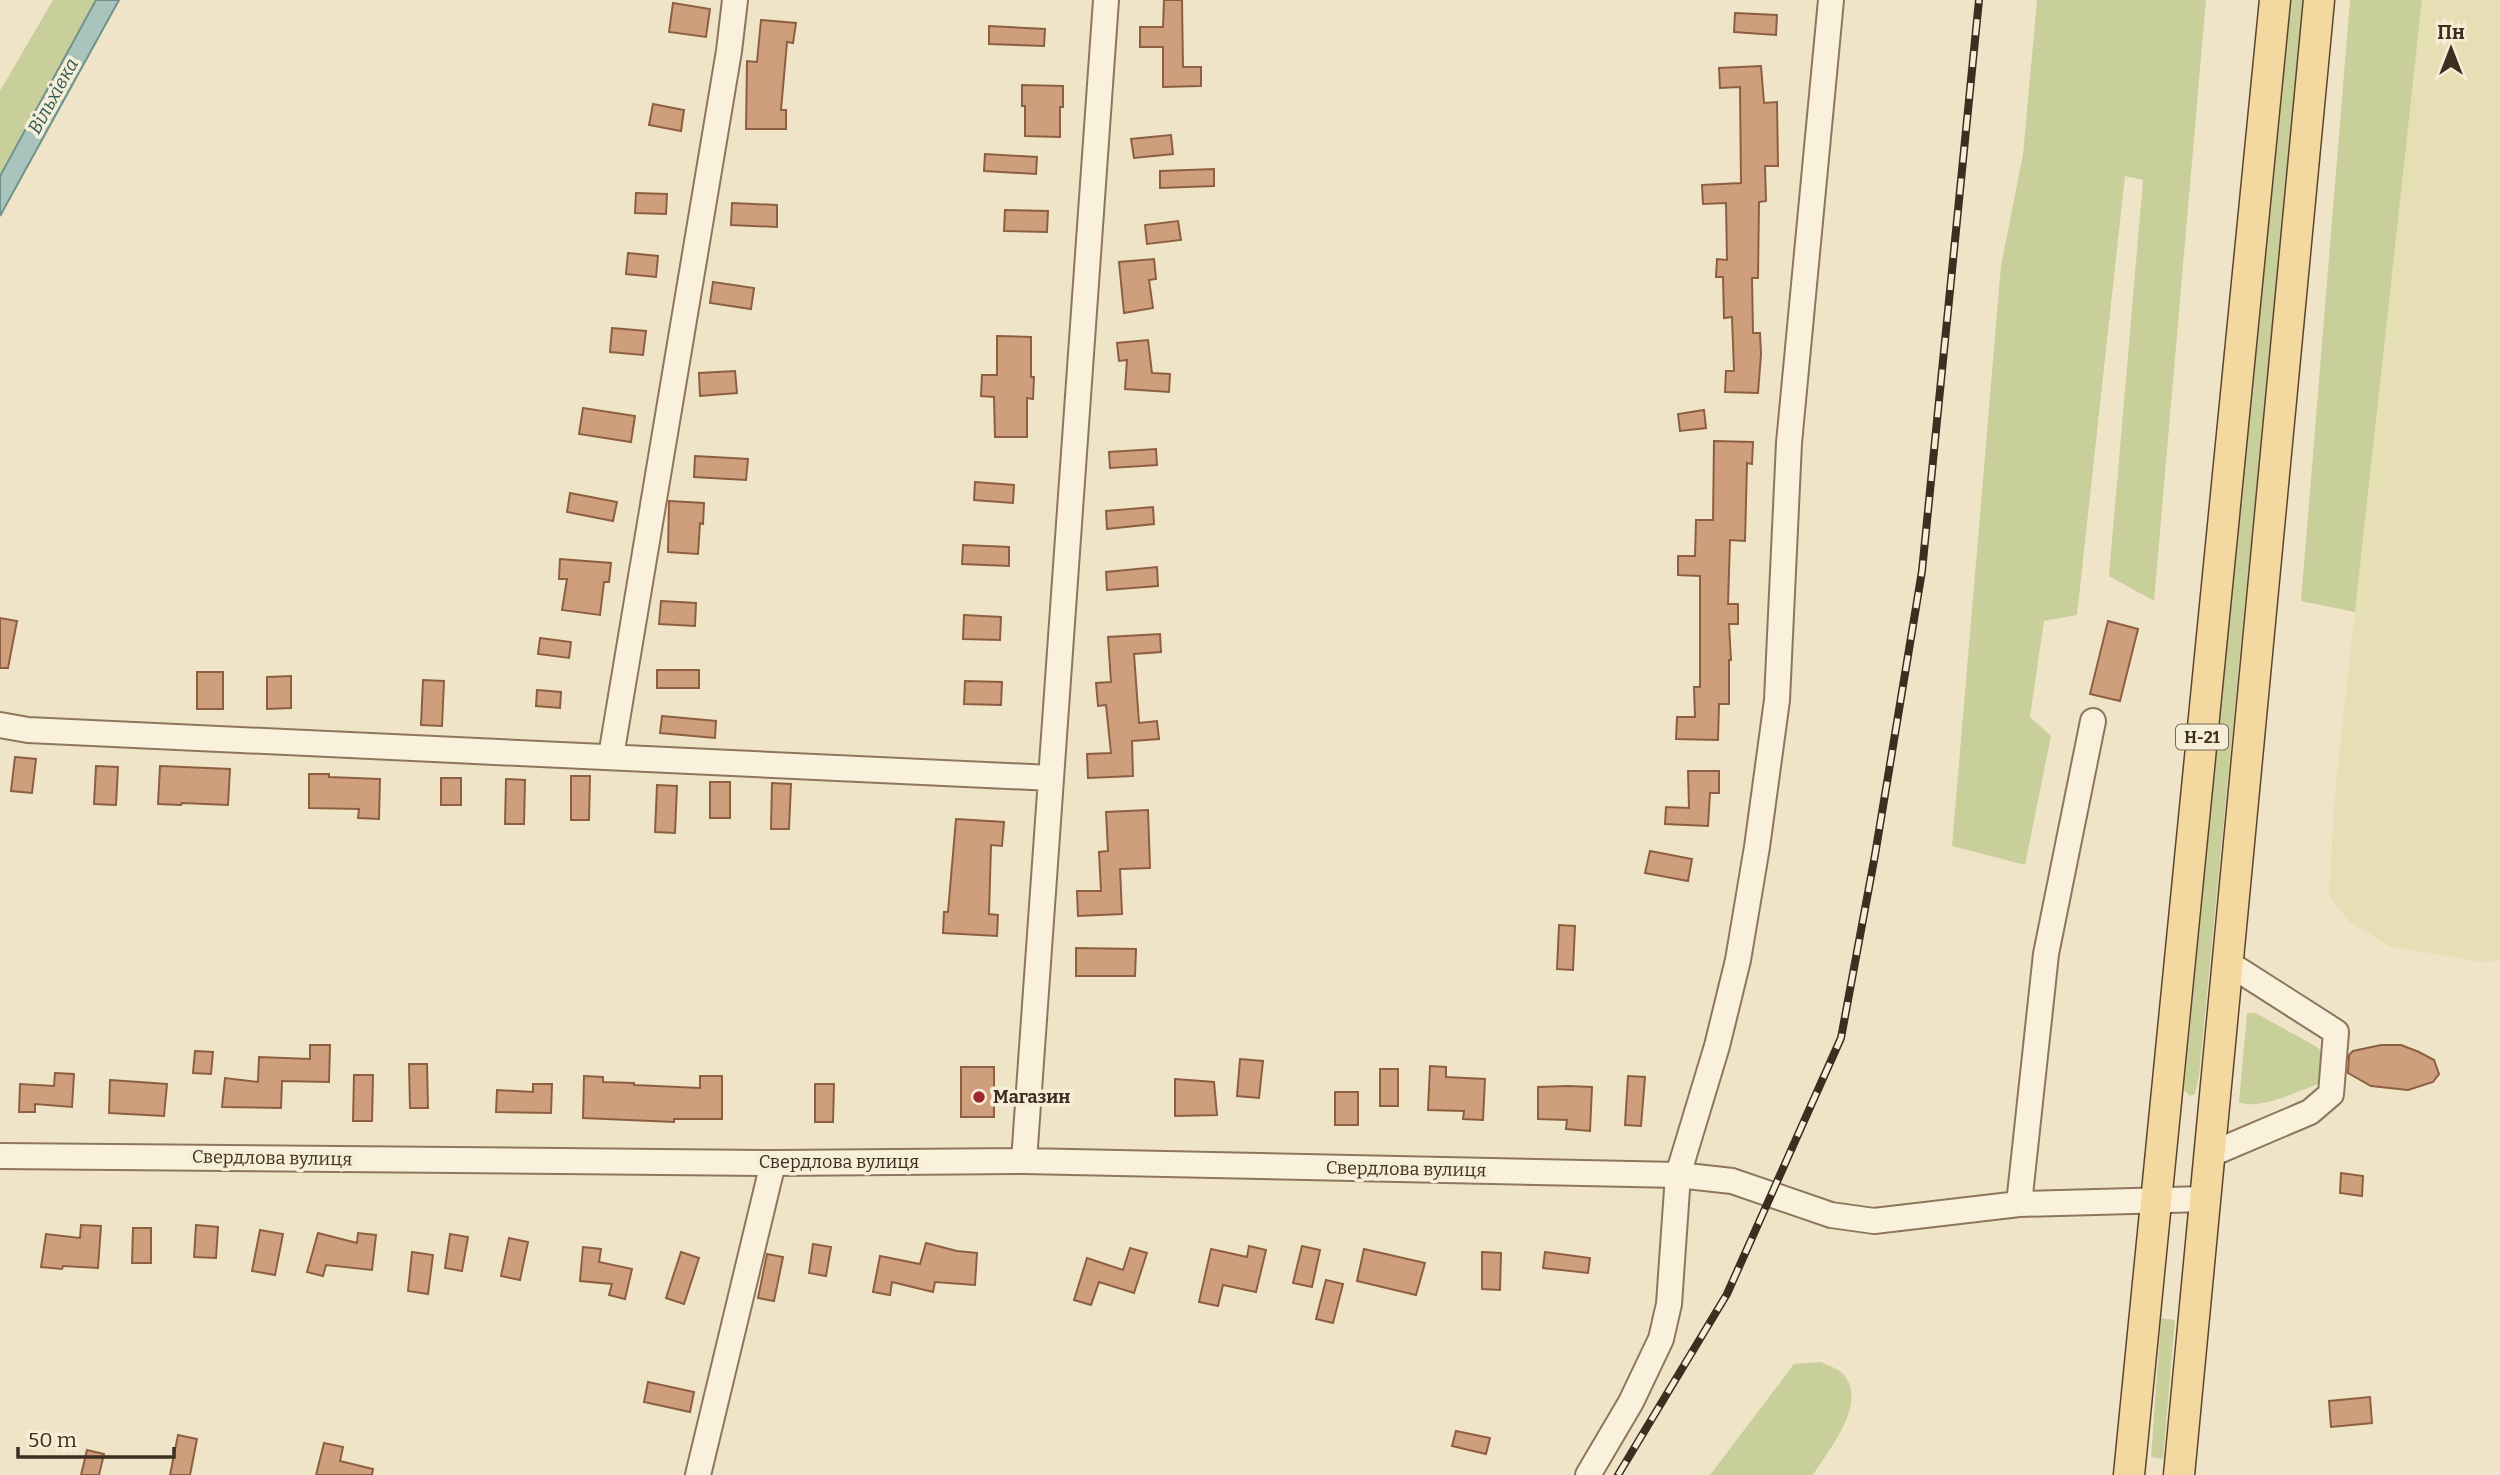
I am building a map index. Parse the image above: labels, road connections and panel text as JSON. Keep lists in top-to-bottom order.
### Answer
{
  "streets": {
    "main road": ["Н-21"],
    "street": ["Свердлова вулиця"]
  },
  "crossings": [
    ["Н-21", "Свердлова вулиця"]
  ],
  "water": ["Вільхівка"],
  "places": ["Mагазин"],
  "scale_bar": "50 m",
  "north": "top"
}
